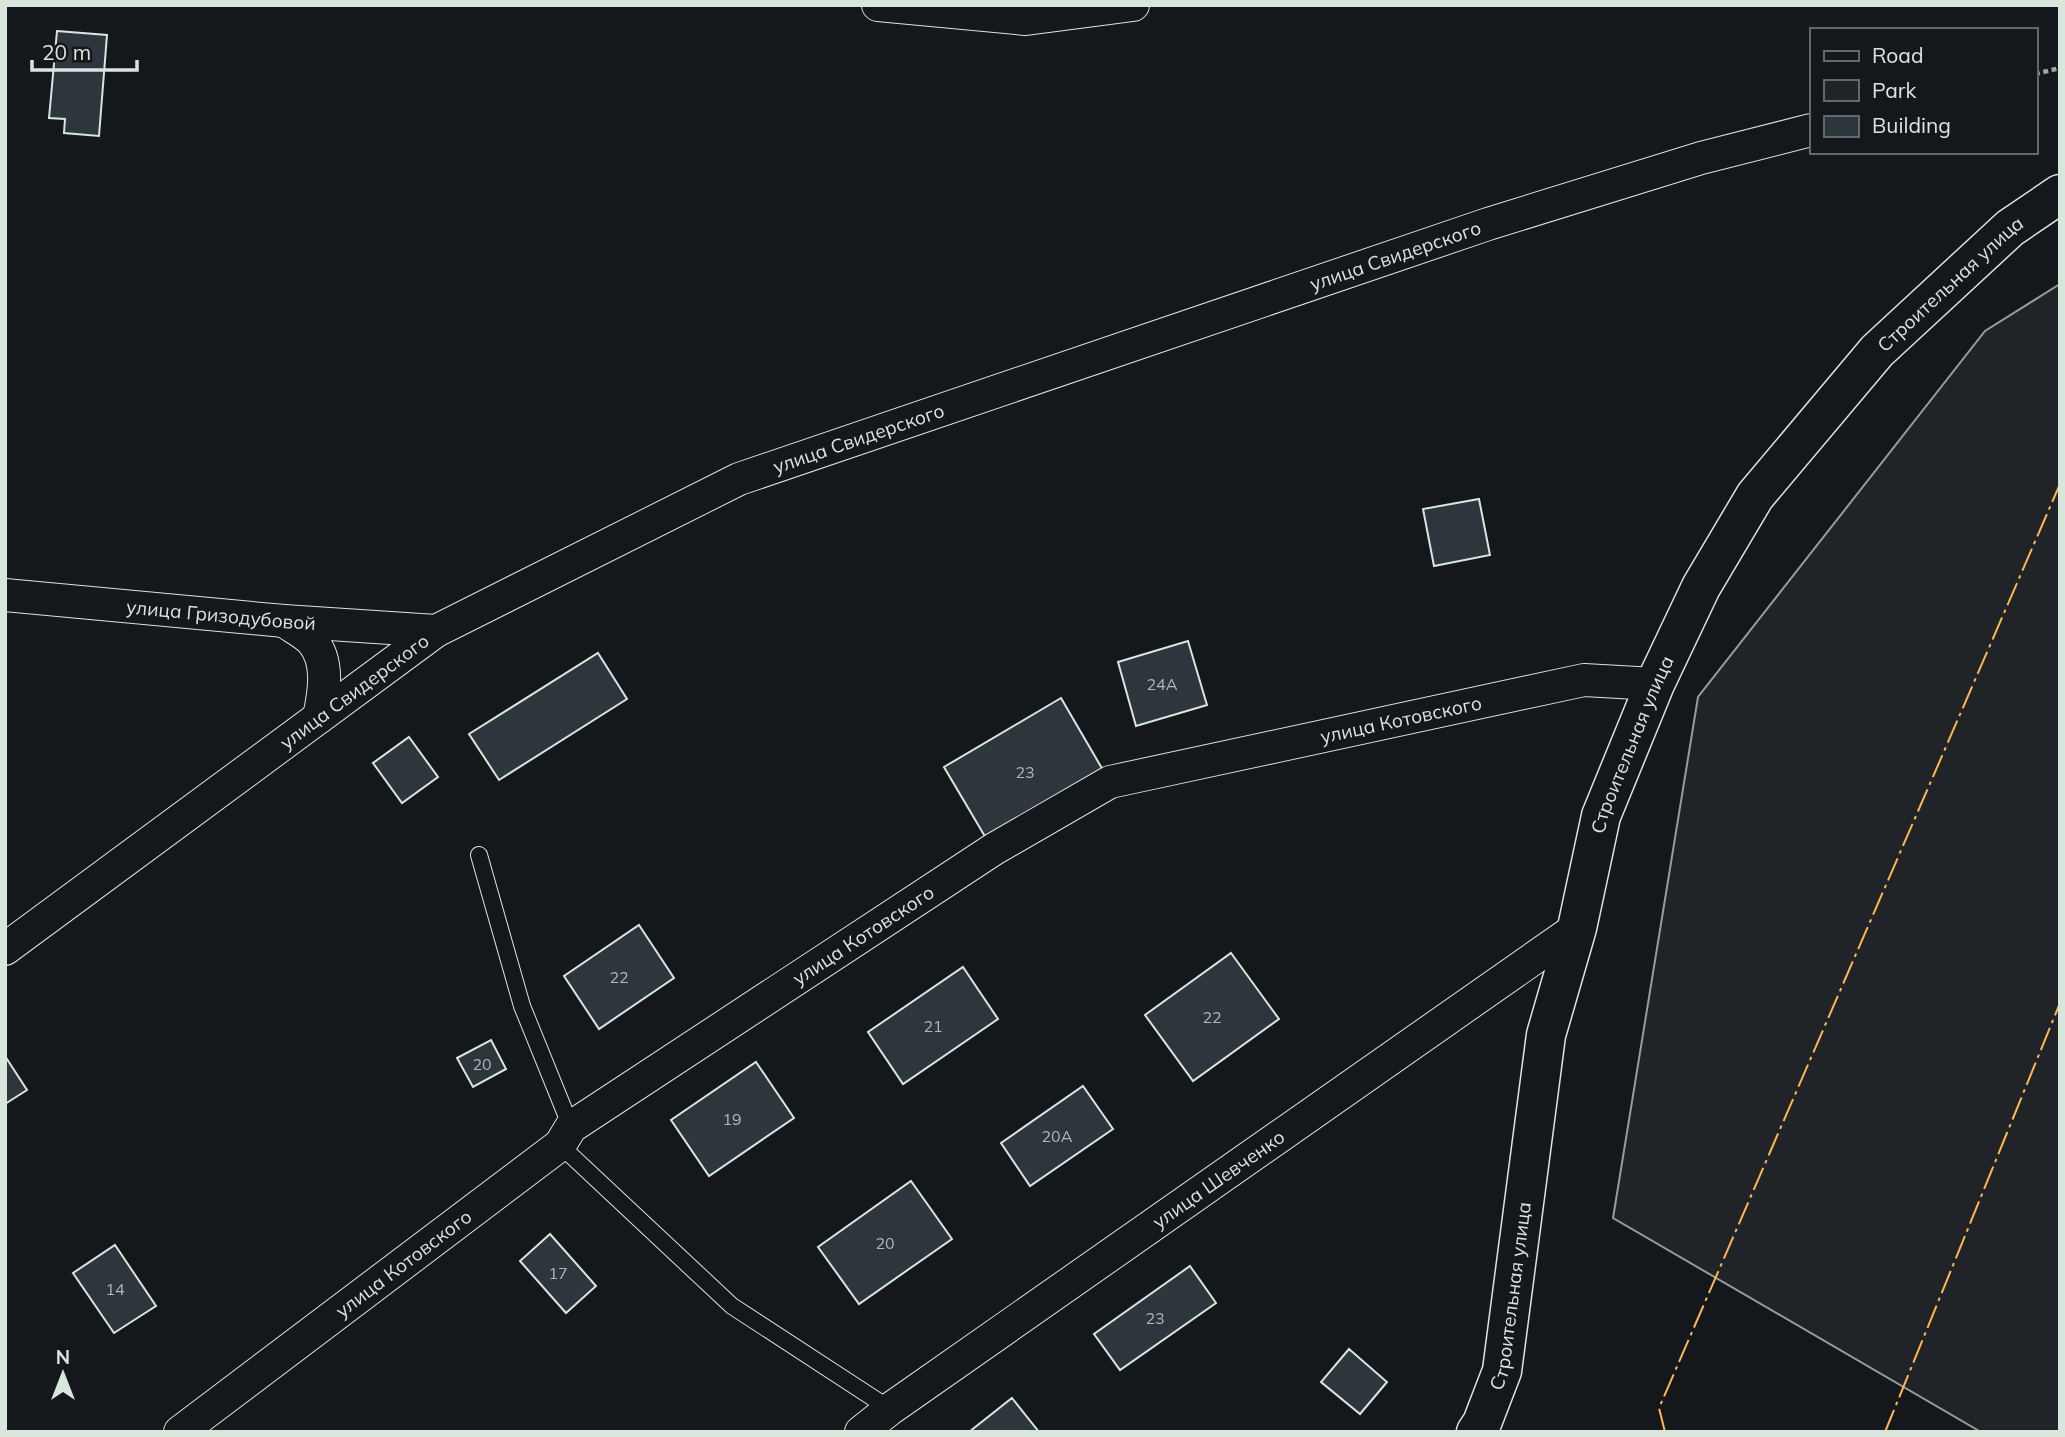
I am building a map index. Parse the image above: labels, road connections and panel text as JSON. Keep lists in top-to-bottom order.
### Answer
{
  "streets": {
    "main road": ["Строительная улица"],
    "street": [
      "улица Свидерского",
      "улица Гризодубовой",
      "улица Котовского",
      "улица Шевченко"
    ]
  },
  "crossings": [
    ["улица Свидерского", "улица Гризодубовой"],
    ["Строительная улица", "улица Котовского"],
    ["Строительная улица", "улица Шевченко"]
  ],
  "house_numbers": [
    "24А",
    "23",
    "22",
    "22",
    "21",
    "20",
    "19",
    "20А",
    "20",
    "17",
    "14",
    "23"
  ],
  "legend": ["Road", "Park", "Building"],
  "scale_bar": "20 m",
  "north": "top"
}
